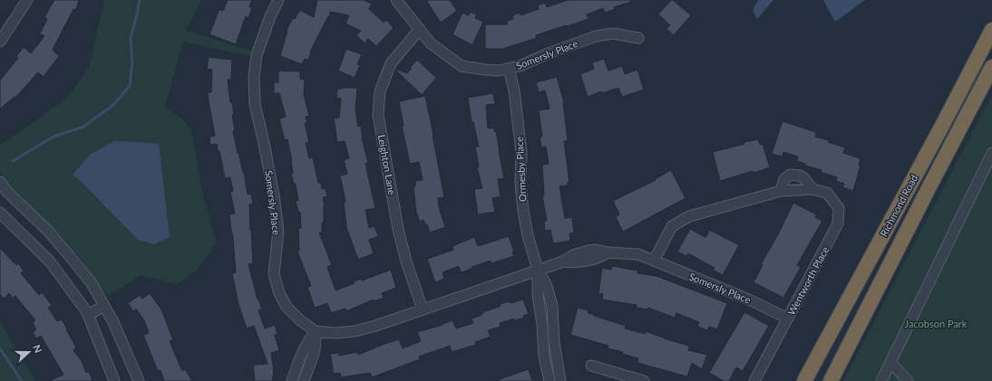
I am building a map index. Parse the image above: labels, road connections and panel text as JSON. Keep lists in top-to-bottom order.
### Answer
{
  "streets": {
    "highway": ["Richmond Road"],
    "street": [
      "Somersly Place",
      "Leighton Lane",
      "Ormesby Place",
      "Wentworth Place"
    ]
  },
  "crossings": [
    ["Somersly Place", "Leighton Lane"],
    ["Somersly Place", "Ormesby Place"],
    ["Somersly Place", "Wentworth Place"]
  ],
  "parks": ["Jacobson Park"],
  "north": "right"
}
